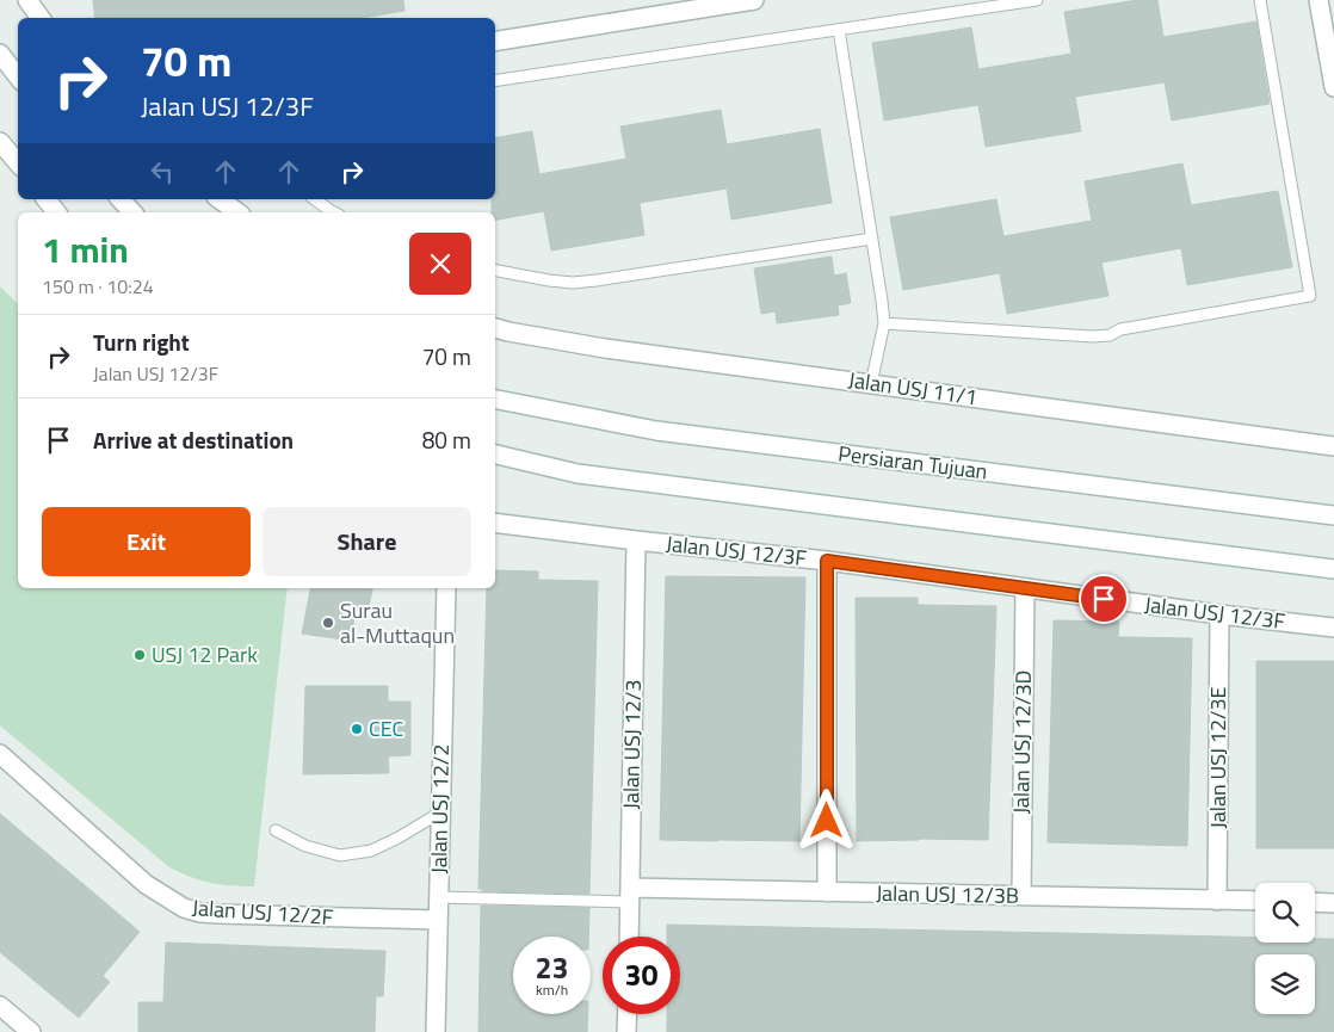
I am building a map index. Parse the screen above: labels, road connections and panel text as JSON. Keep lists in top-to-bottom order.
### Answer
{
  "streets": {
    "street": [
      "Jalan USJ 11/1",
      "Persiaran Tujuan",
      "Jalan USJ 12/3F",
      "Jalan USJ 12/3D",
      "Jalan USJ 12/3",
      "Jalan USJ 12/3E",
      "Jalan USJ 12/2",
      "Jalan USJ 12/3B",
      "Jalan USJ 12/2F"
    ]
  },
  "crossings": [
    ["Jalan USJ 12/3F", "Jalan USJ 12/3D"],
    ["Jalan USJ 12/3F", "Jalan USJ 12/3"],
    ["Jalan USJ 12/3F", "Jalan USJ 12/3E"],
    ["Jalan USJ 12/3D", "Jalan USJ 12/3B"],
    ["Jalan USJ 12/3", "Jalan USJ 12/3B"],
    ["Jalan USJ 12/3E", "Jalan USJ 12/3B"],
    ["Jalan USJ 12/2", "Jalan USJ 12/2F"]
  ],
  "places": ["Surau al-Muttaqun", "USJ 12 Park", "CEC"],
  "page": {
    "turn": ["70 m", "Jalan USJ 12/3F"],
    "heading": ["1 min", "150 m · 10:24"],
    "list": [
      {
        "name": "Turn right",
        "note": "Jalan USJ 12/3F",
        "value": "70 m"
      },
      {
        "name": "Arrive at destination",
        "value": "80 m"
      }
    ],
    "buttons": ["Exit", "Share"],
    "speed": "23 km/h",
    "limit": "30"
  }
}
